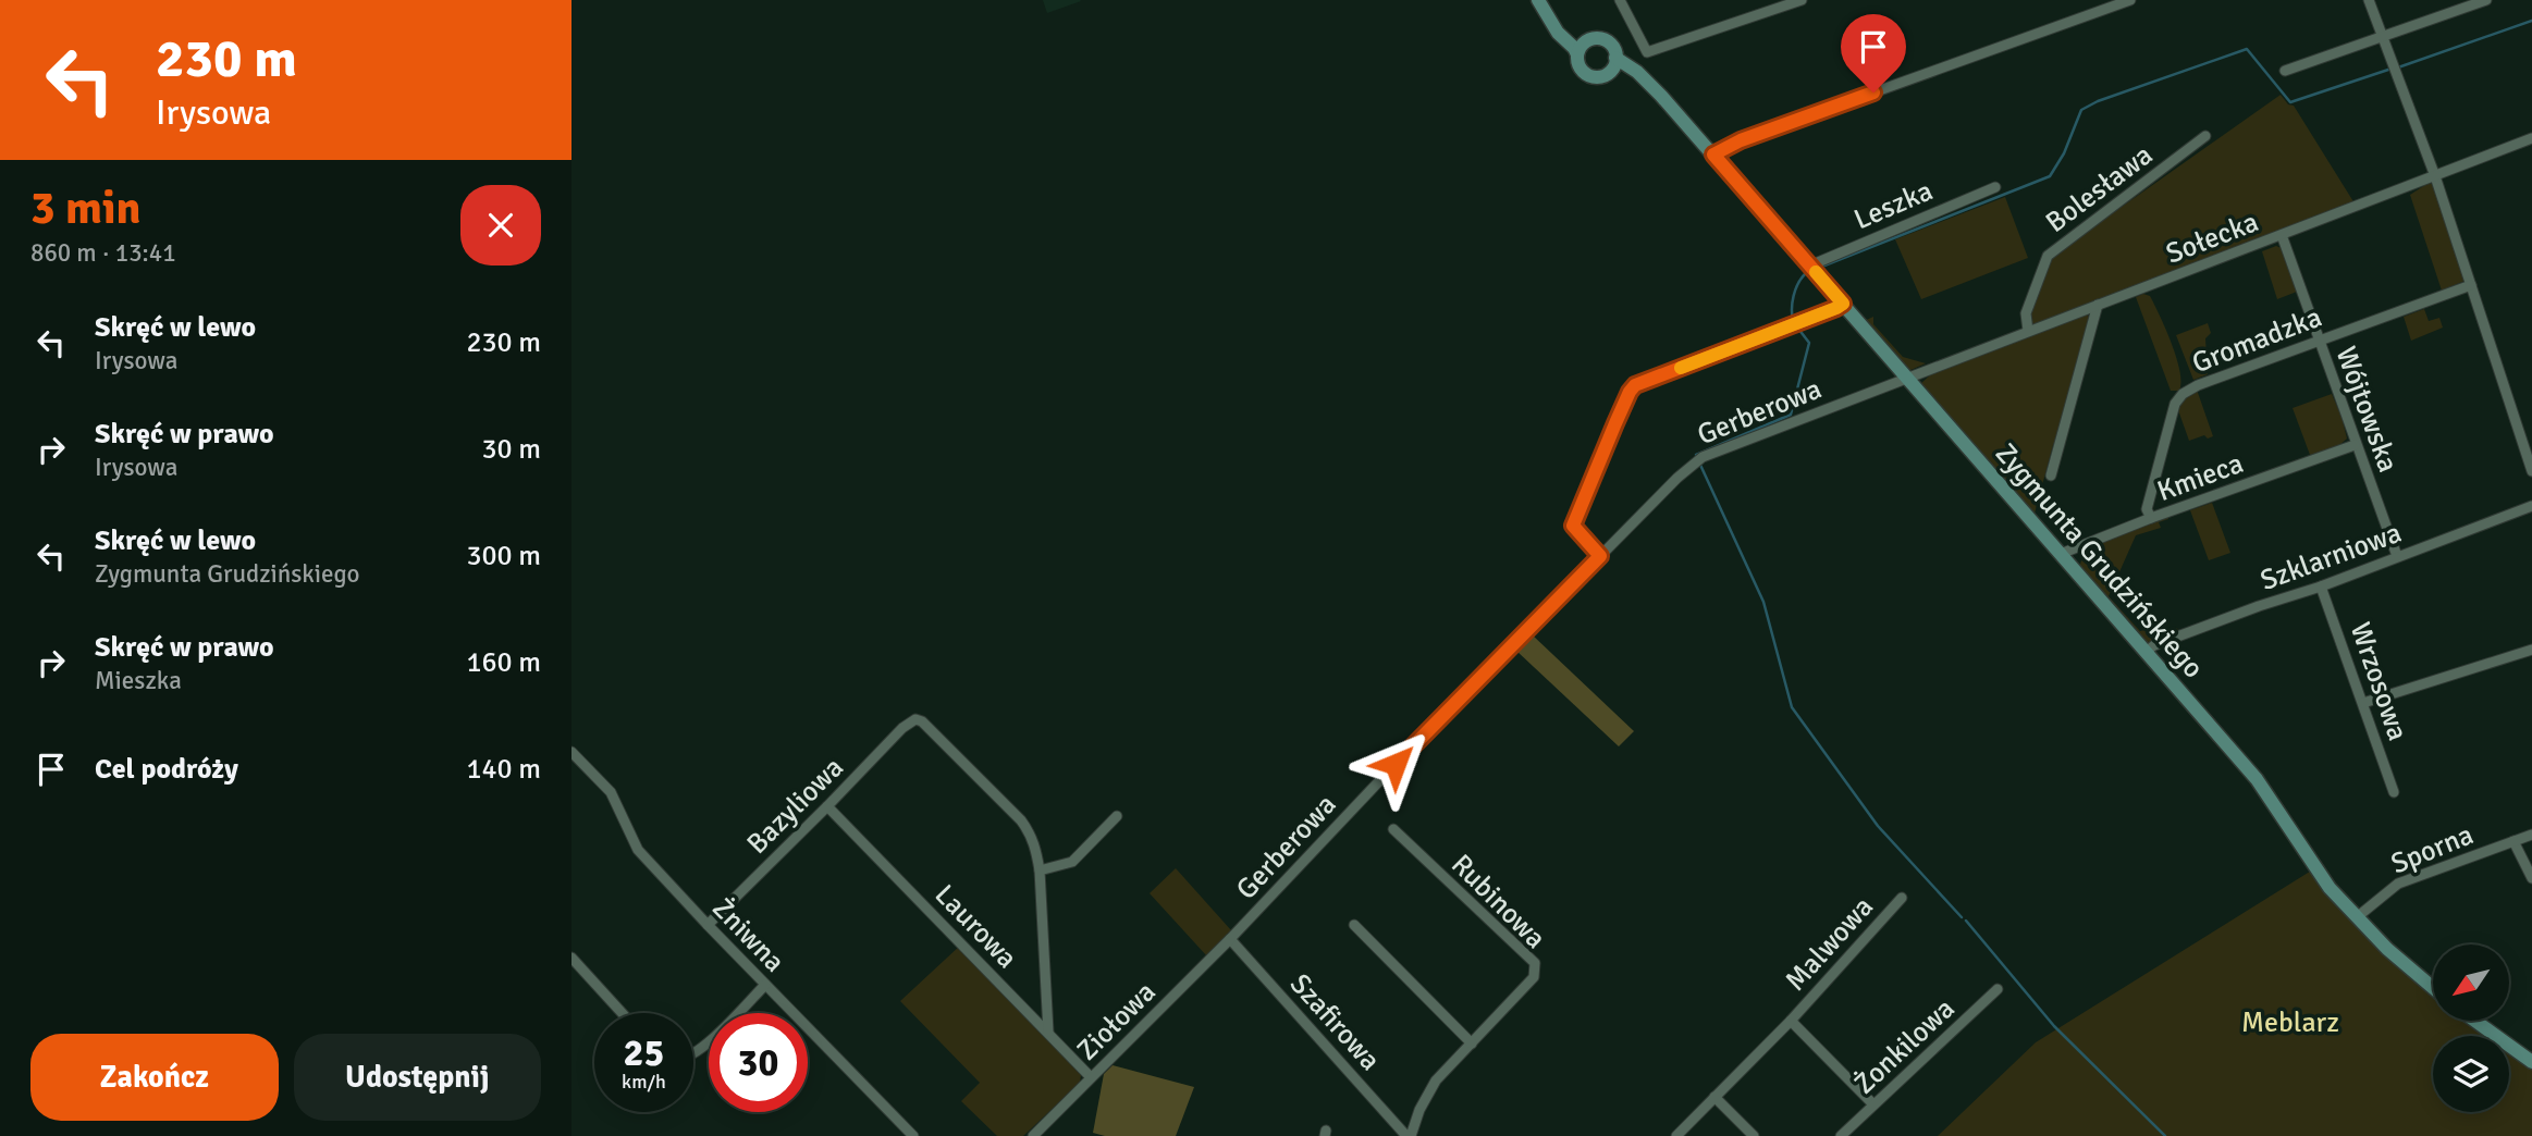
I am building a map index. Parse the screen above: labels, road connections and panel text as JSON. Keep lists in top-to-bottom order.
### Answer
{
  "streets": {
    "street": [
      "Bolesława",
      "Leszka",
      "Sołecka",
      "Gromadzka",
      "Wójtowska",
      "Gerberowa",
      "Kmieca",
      "Szklarniowa",
      "Zygmunta Grudzińskiego",
      "Wrzosowa",
      "Bazyliowa",
      "Sporna",
      "Rubinowa",
      "Laurowa",
      "Żniwna",
      "Malwowa",
      "Ziołowa",
      "Szafirowa",
      "Żonkilowa"
    ]
  },
  "crossings": [
    ["Bolesława", "Sołecka"],
    ["Leszka", "Zygmunta Grudzińskiego"],
    ["Sołecka", "Wójtowska"],
    ["Sołecka", "Gerberowa"],
    ["Sołecka", "Zygmunta Grudzińskiego"],
    ["Gromadzka", "Wójtowska"],
    ["Gromadzka", "Kmieca"],
    ["Wójtowska", "Kmieca"],
    ["Wójtowska", "Szklarniowa"],
    ["Gerberowa", "Zygmunta Grudzińskiego"],
    ["Gerberowa", "Ziołowa"],
    ["Gerberowa", "Szafirowa"],
    ["Kmieca", "Zygmunta Grudzińskiego"],
    ["Szklarniowa", "Zygmunta Grudzińskiego"],
    ["Szklarniowa", "Wrzosowa"],
    ["Zygmunta Grudzińskiego", "Sporna"],
    ["Bazyliowa", "Laurowa"],
    ["Bazyliowa", "Żniwna"],
    ["Rubinowa", "Szafirowa"],
    ["Laurowa", "Ziołowa"],
    ["Malwowa", "Żonkilowa"],
    ["Ziołowa", "Szafirowa"]
  ],
  "parks": ["Meblarz"],
  "north": "bottom left",
  "page": {
    "turn": ["230 m", "Irysowa"],
    "heading": ["3 min", "860 m · 13:41"],
    "list": [
      {
        "name": "Skręć w lewo",
        "note": "Irysowa",
        "value": "230 m"
      },
      {
        "name": "Skręć w prawo",
        "note": "Irysowa",
        "value": "30 m"
      },
      {
        "name": "Skręć w lewo",
        "note": "Zygmunta Grudzińskiego",
        "value": "300 m"
      },
      {
        "name": "Skręć w prawo",
        "note": "Mieszka",
        "value": "160 m"
      },
      {
        "name": "Cel podróży",
        "value": "140 m"
      }
    ],
    "speed": "25 km/h",
    "limit": "30",
    "buttons": ["Zakończ", "Udostępnij"]
  }
}
